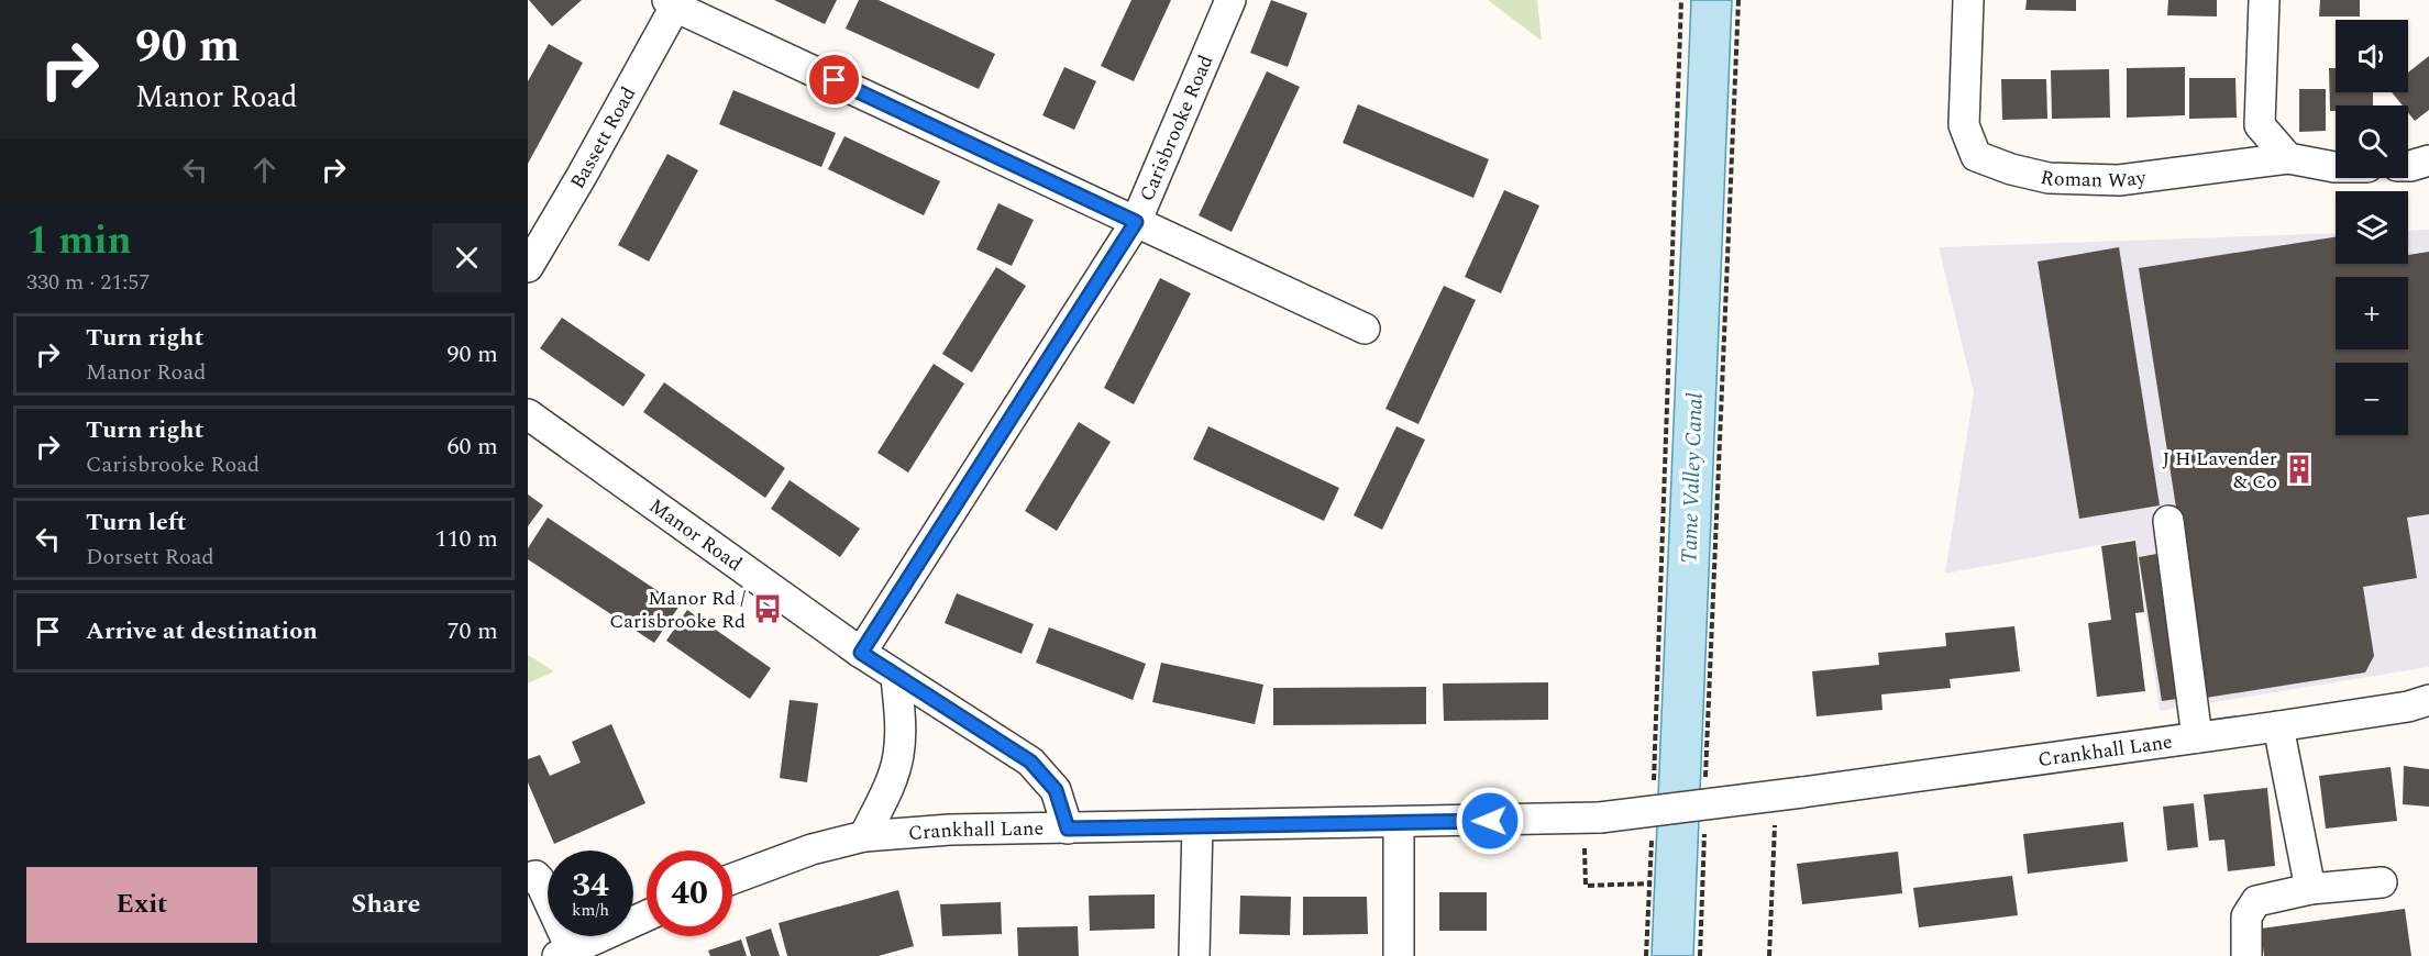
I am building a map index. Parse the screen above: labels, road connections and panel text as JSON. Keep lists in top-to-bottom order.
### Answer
{
  "streets": {
    "street": [
      "Carisbrooke Road",
      "Bassett Road",
      "Roman Way",
      "Manor Road",
      "Crankhall Lane"
    ]
  },
  "crossings": [
    ["Carisbrooke Road", "Manor Road"],
    ["Manor Road", "Crankhall Lane"]
  ],
  "water": ["Tame Valley Canal"],
  "places": {
    "building": ["J H Lavender & Co"],
    "bus stop": ["Manor Rd / Carisbrooke Rd"]
  },
  "page": {
    "turn": ["90 m", "Manor Road"],
    "map_buttons": ["+", "−"],
    "heading": ["1 min", "330 m · 21:57"],
    "list": [
      {
        "name": "Turn right",
        "note": "Manor Road",
        "value": "90 m"
      },
      {
        "name": "Turn right",
        "note": "Carisbrooke Road",
        "value": "60 m"
      },
      {
        "name": "Turn left",
        "note": "Dorsett Road",
        "value": "110 m"
      },
      {
        "name": "Arrive at destination",
        "value": "70 m"
      }
    ],
    "speed": "34 km/h",
    "limit": "40",
    "buttons": ["Exit", "Share"]
  }
}
